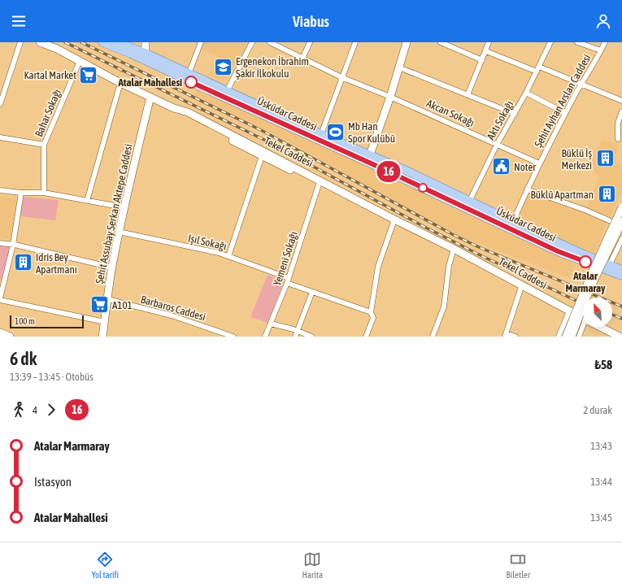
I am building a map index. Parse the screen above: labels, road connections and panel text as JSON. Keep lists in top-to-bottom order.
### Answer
{
  "streets": {
    "main road": ["Üsküdar Caddesi"],
    "street": [
      "Şehit Ayhan Arslan Caddesi",
      "Bahar Sokağı",
      "Akcan Sokağı",
      "Aktı Sokağı",
      "Tekel Caddesi",
      "Şehit Assubay Serkan Aktepe Caddesi",
      "Işıl Sokağı",
      "Yemeni Sokağı",
      "Barbaros Caddesi"
    ]
  },
  "crossings": [
    ["Şehit Ayhan Arslan Caddesi", "Akcan Sokağı"],
    ["Şehit Ayhan Arslan Caddesi", "Üsküdar Caddesi"],
    ["Bahar Sokağı", "Tekel Caddesi"],
    ["Akcan Sokağı", "Aktı Sokağı"],
    ["Üsküdar Caddesi", "Aktı Sokağı"],
    ["Tekel Caddesi", "Şehit Assubay Serkan Aktepe Caddesi"],
    ["Tekel Caddesi", "Yemeni Sokağı"],
    ["Şehit Assubay Serkan Aktepe Caddesi", "Işıl Sokağı"],
    ["Şehit Assubay Serkan Aktepe Caddesi", "Barbaros Caddesi"],
    ["Işıl Sokağı", "Yemeni Sokağı"]
  ],
  "places": {
    "school or university": ["Ergenekon İbrahim Şakir İlkokulu"],
    "supermarket": ["Kartal Market", "A101"],
    "other": ["Atalar Mahallesi", "Atalar Marmaray"],
    "sports": ["Mb Han Spor Kulübü"],
    "building": ["Büklü İş Merkezi", "Büklü Apartman", "Idris Bey Apartmanı"],
    "public building": ["Noter"]
  },
  "lines": ["bus line 16"],
  "scale_bar": "100 m",
  "north": "top left",
  "page": {
    "header": "Viabus",
    "on_map": "16",
    "scale": "100 m",
    "heading": ["6 dk", "13:39 – 13:45 · Otobüs", "₺58"],
    "legs": ["4", "16", "2 durak"],
    "list": [
      {
        "name": "Atalar Marmaray",
        "value": "13:43"
      },
      {
        "name": "Istasyon",
        "value": "13:44"
      },
      {
        "name": "Atalar Mahallesi",
        "value": "13:45"
      }
    ],
    "tabs": ["Yol tarifi", "Harita", "Biletler"]
  }
}
